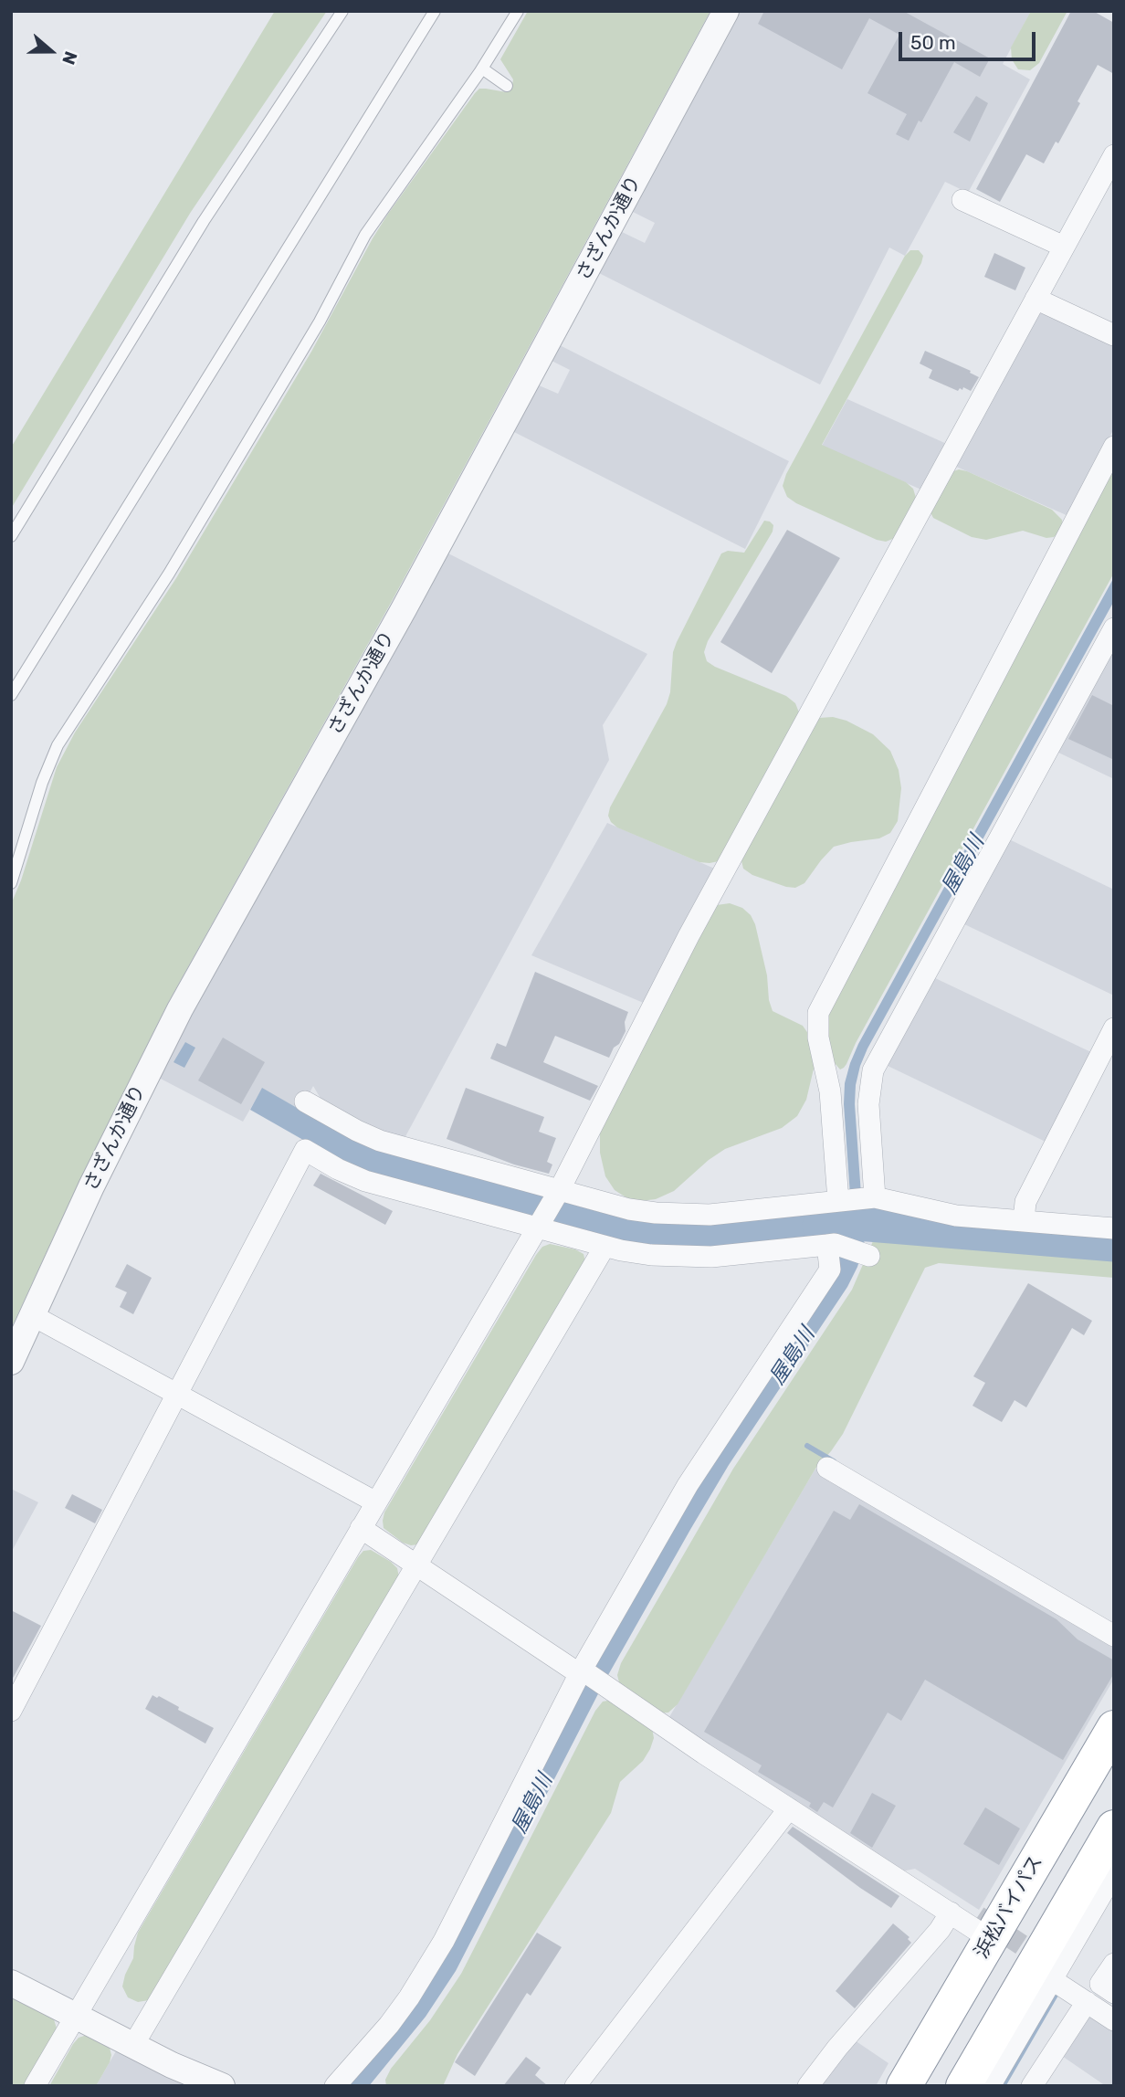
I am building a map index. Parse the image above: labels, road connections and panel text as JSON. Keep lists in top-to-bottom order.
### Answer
{
  "streets": {
    "highway": ["浜松バイパス"],
    "street": ["さざんか通り"]
  },
  "water": ["屋島川"],
  "scale_bar": "50 m",
  "north": "right"
}
